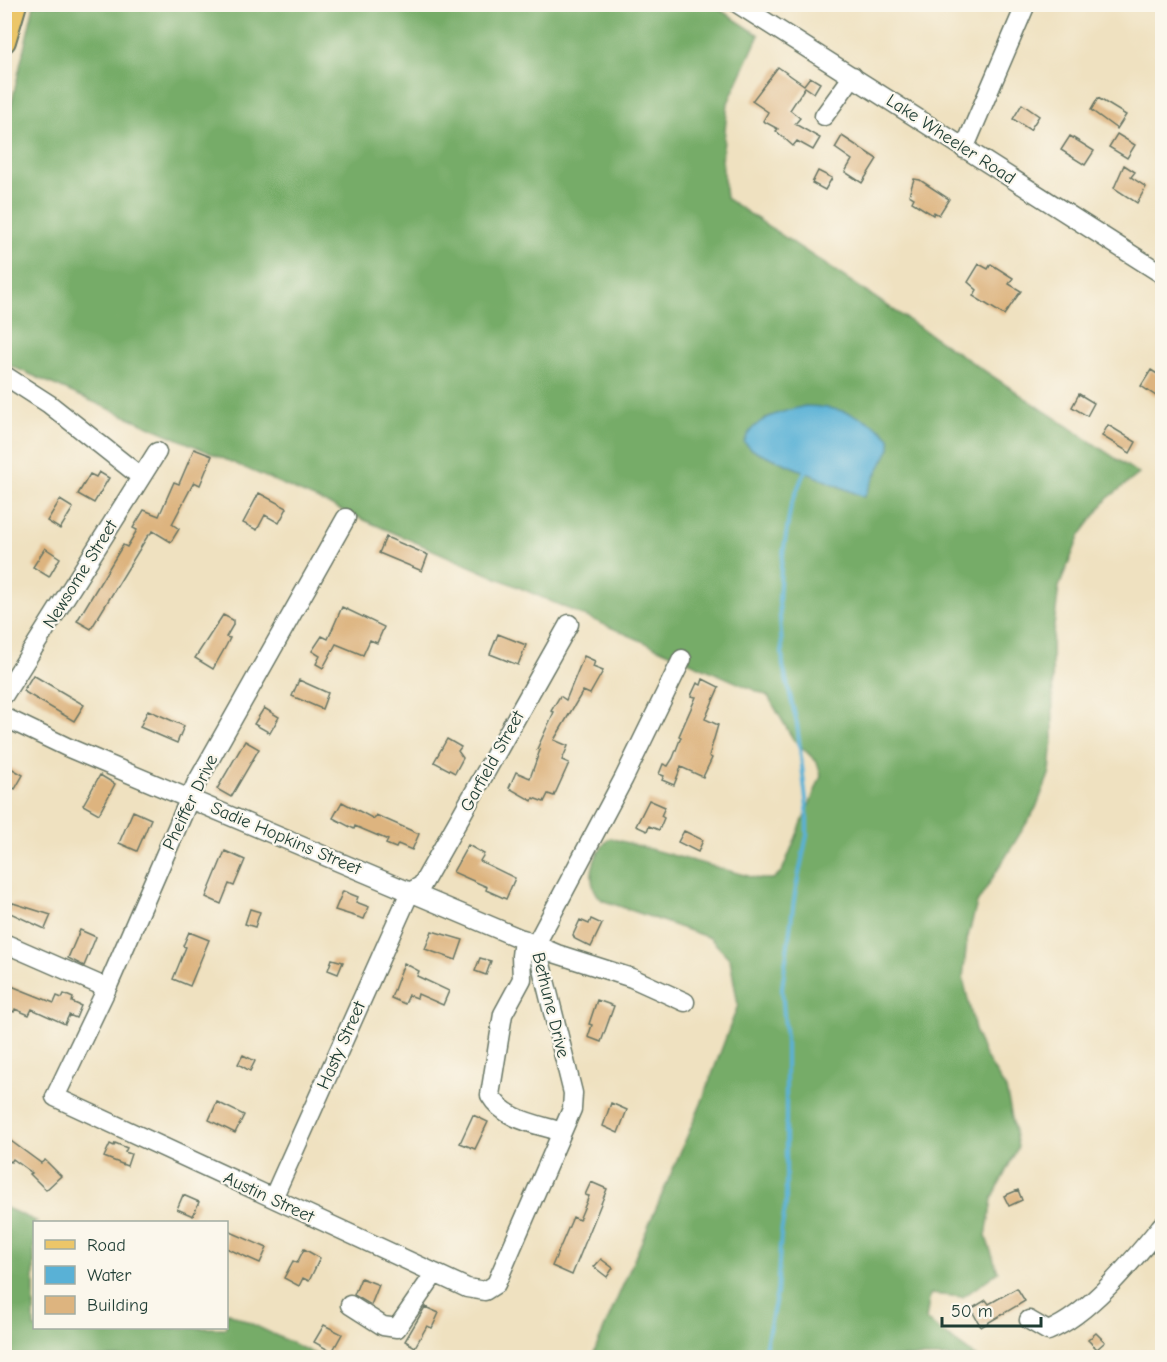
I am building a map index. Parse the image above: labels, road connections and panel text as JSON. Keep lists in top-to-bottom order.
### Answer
{
  "streets": {
    "street": [
      "Lake Wheeler Road",
      "Newsome Street",
      "Garfield Street",
      "Pheiffer Drive",
      "Sadie Hopkins Street",
      "Bethune Drive",
      "Hasty Street",
      "Austin Street"
    ]
  },
  "crossings": [
    ["Garfield Street", "Sadie Hopkins Street"],
    ["Garfield Street", "Hasty Street"],
    ["Pheiffer Drive", "Sadie Hopkins Street"],
    ["Pheiffer Drive", "Austin Street"],
    ["Sadie Hopkins Street", "Bethune Drive"],
    ["Sadie Hopkins Street", "Hasty Street"],
    ["Bethune Drive", "Austin Street"],
    ["Hasty Street", "Austin Street"]
  ],
  "legend": ["Road", "Water", "Building"],
  "scale_bar": "50 m"
}
